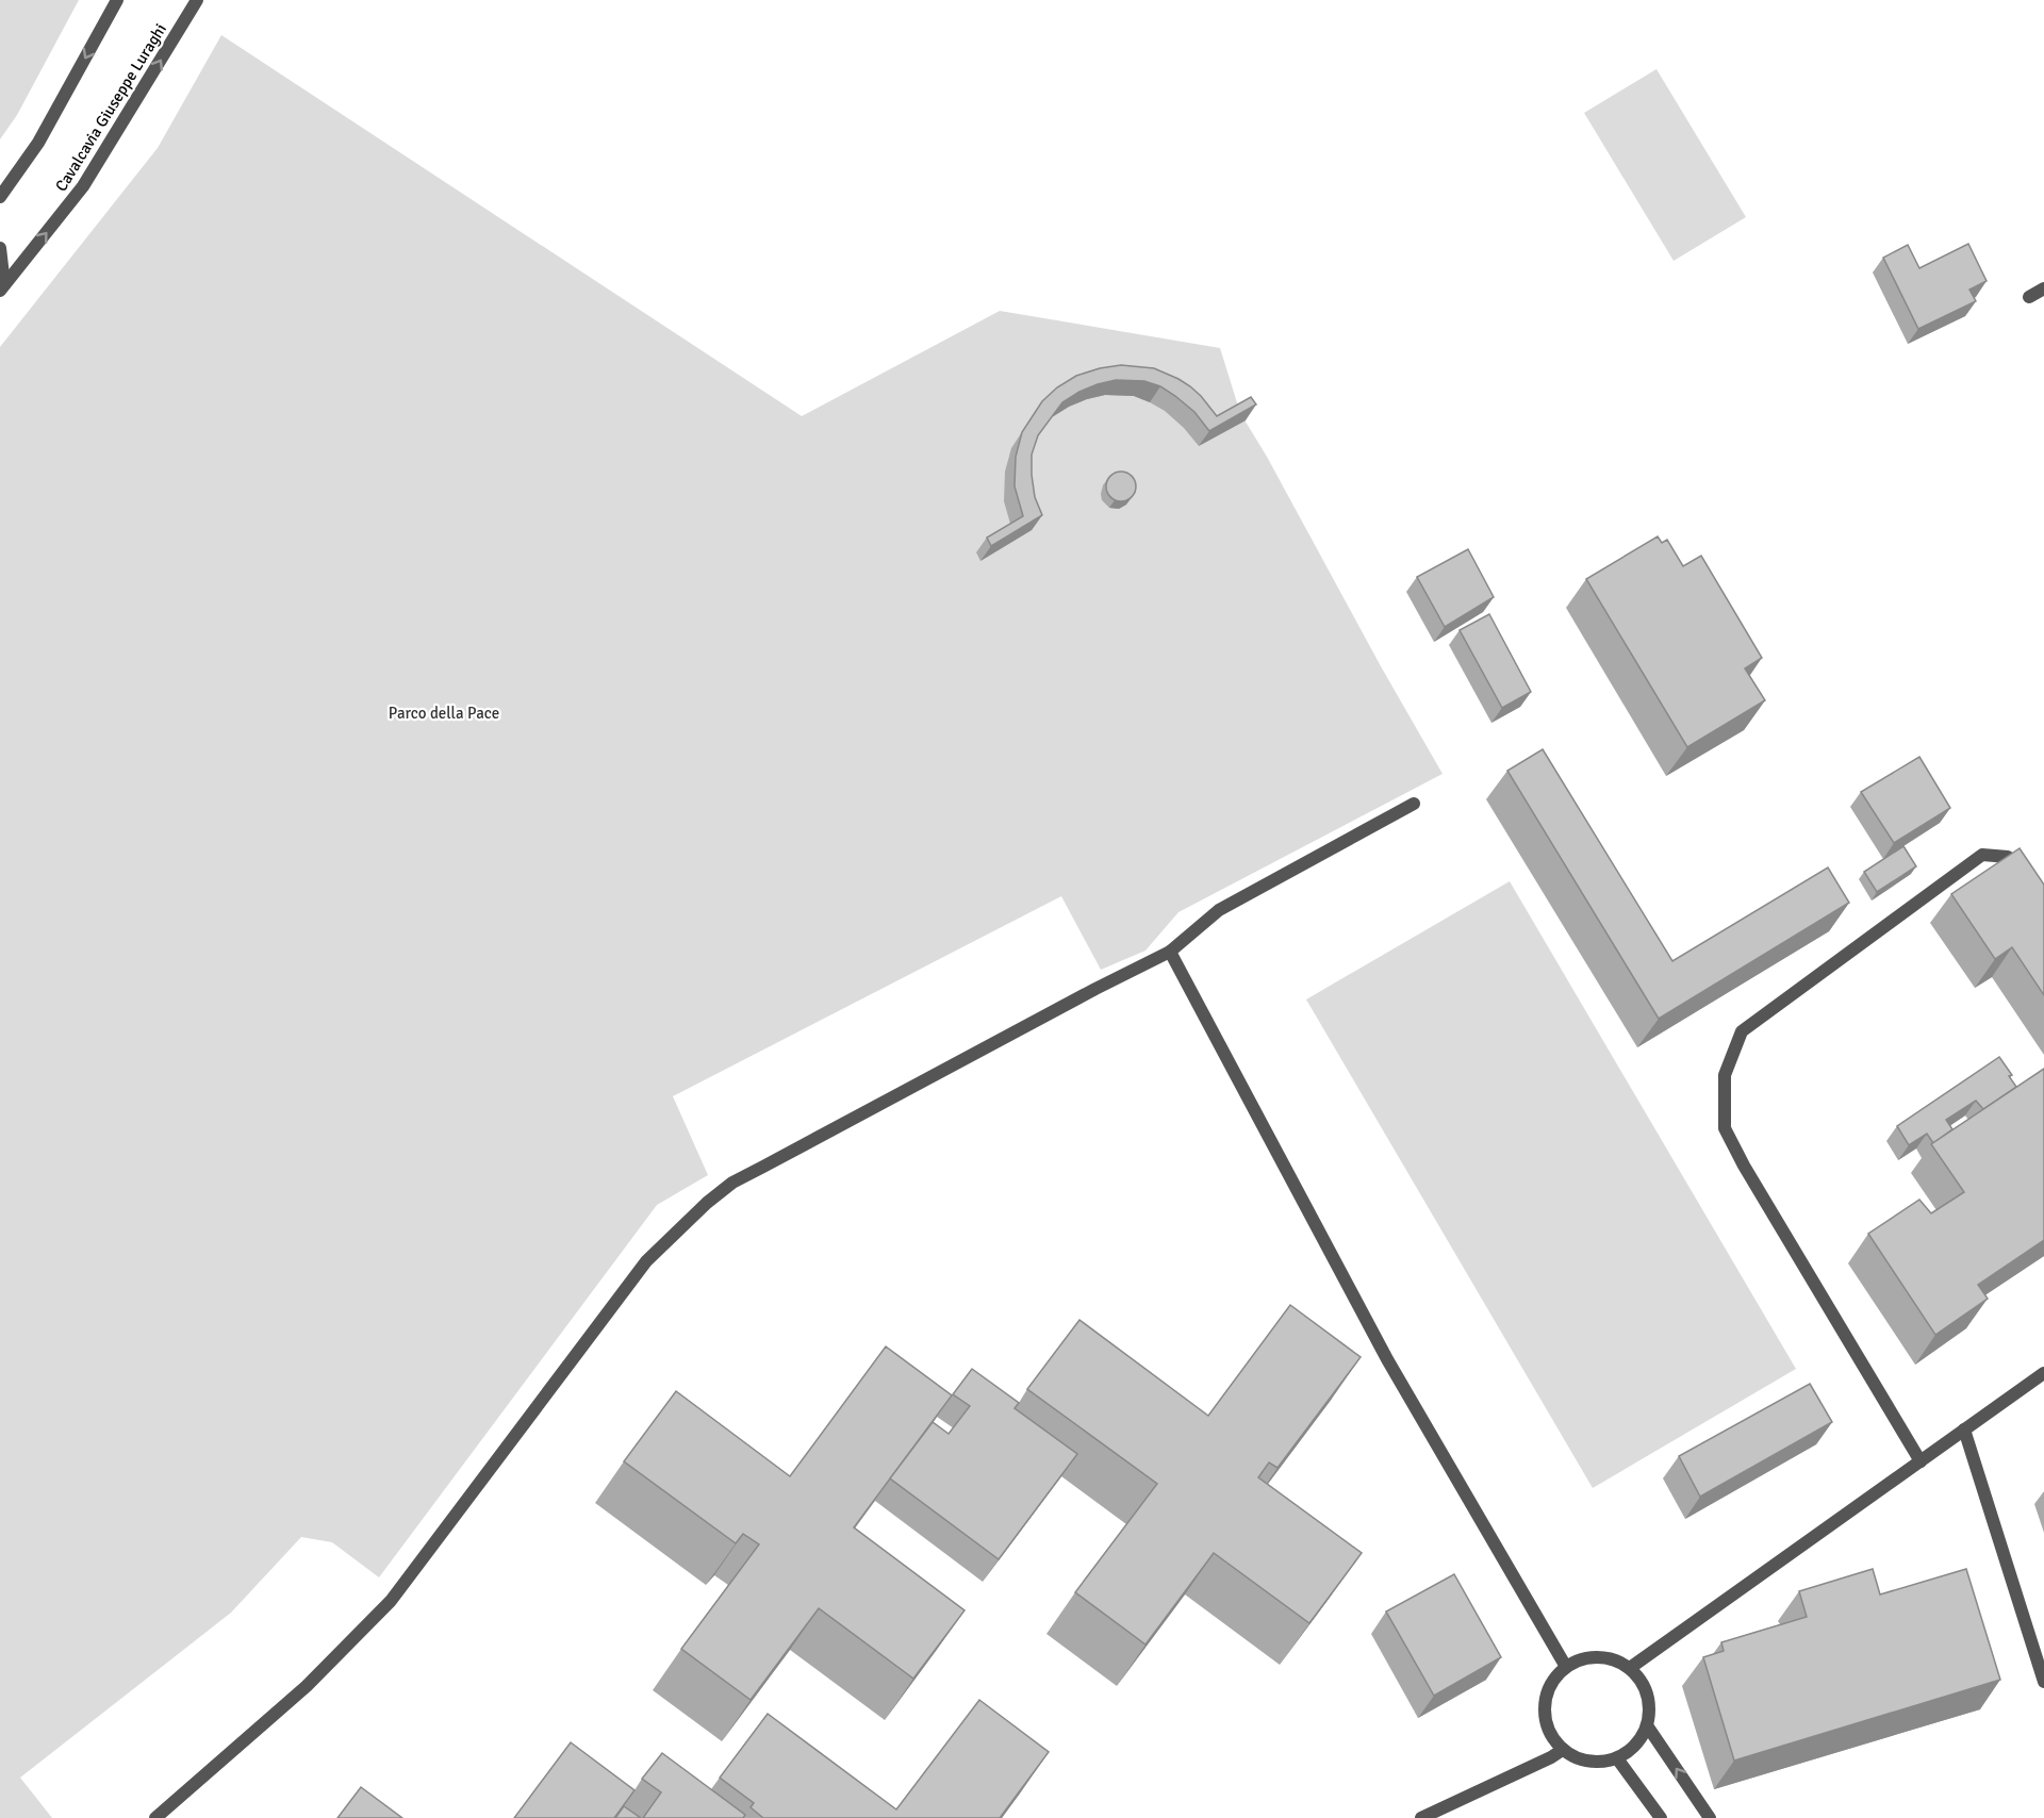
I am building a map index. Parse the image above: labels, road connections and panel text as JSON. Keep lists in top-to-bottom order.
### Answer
{
  "streets": {
    "street": ["Cavalcavia Giuseppe Luraghi"]
  },
  "parks": ["Parco della Pace"]
}
